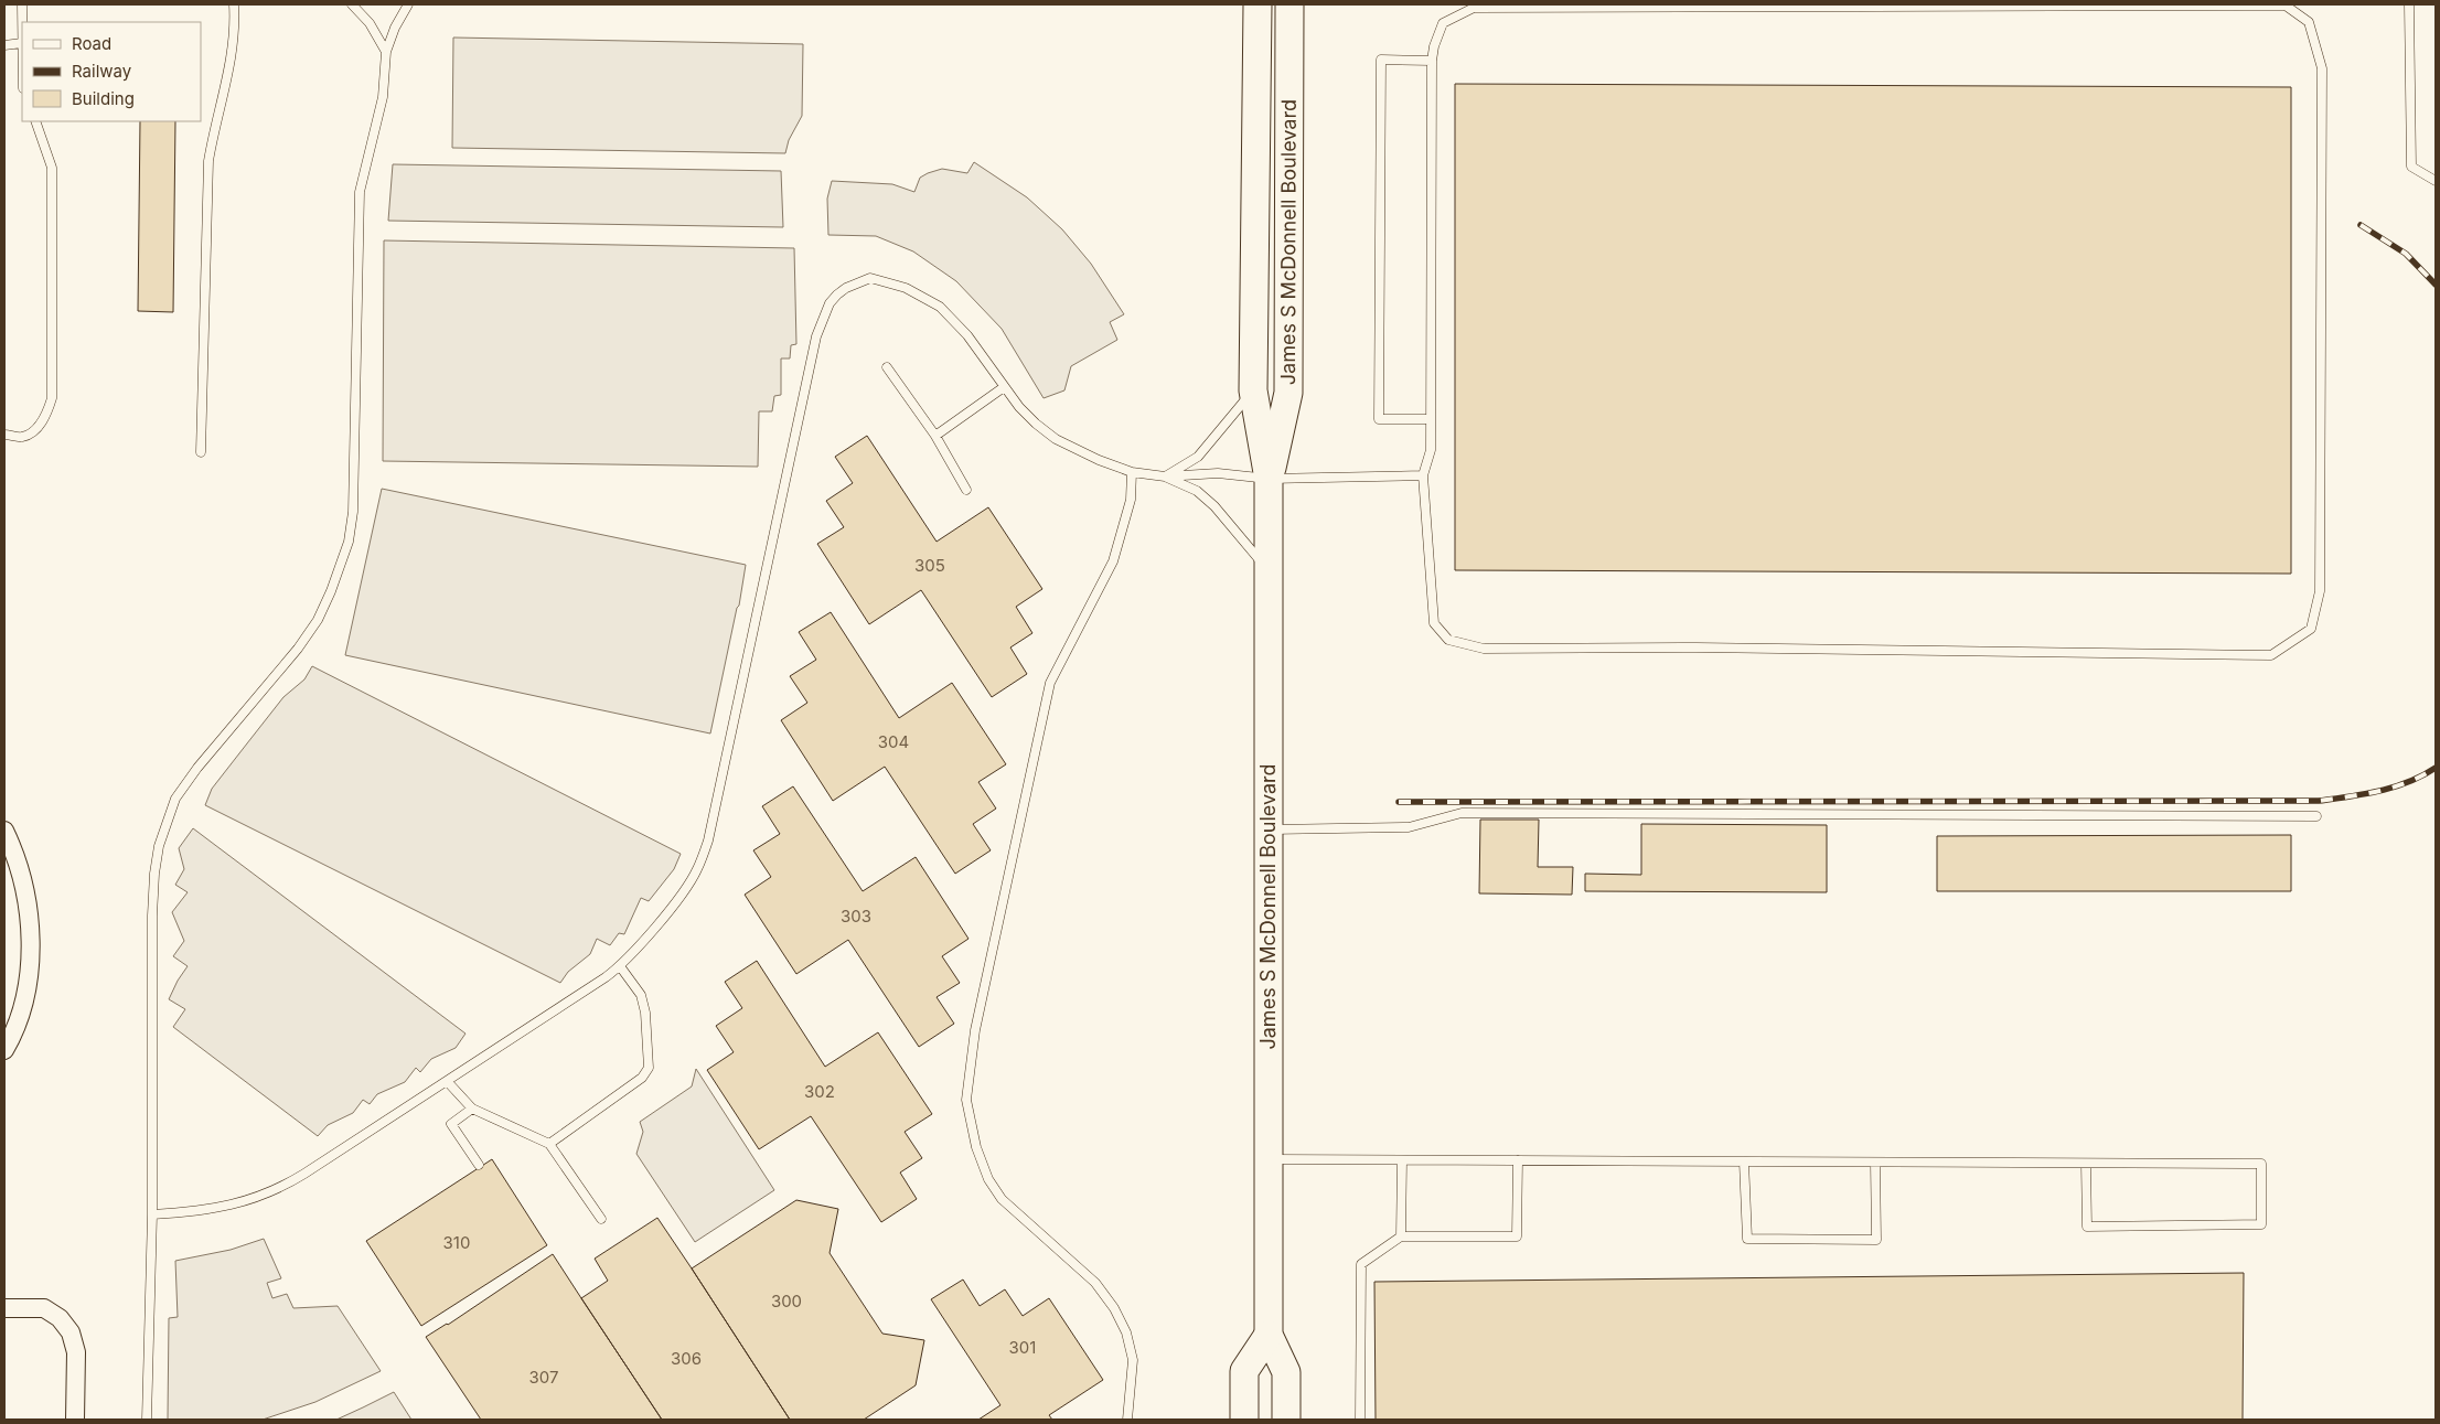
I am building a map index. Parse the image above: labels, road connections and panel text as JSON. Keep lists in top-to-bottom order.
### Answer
{
  "streets": {
    "main road": ["James S McDonnell Boulevard"]
  },
  "house_numbers": [
    "305",
    "304",
    "303",
    "302",
    "310",
    "300",
    "301",
    "306",
    "307"
  ],
  "legend": ["Road", "Railway", "Building"]
}
